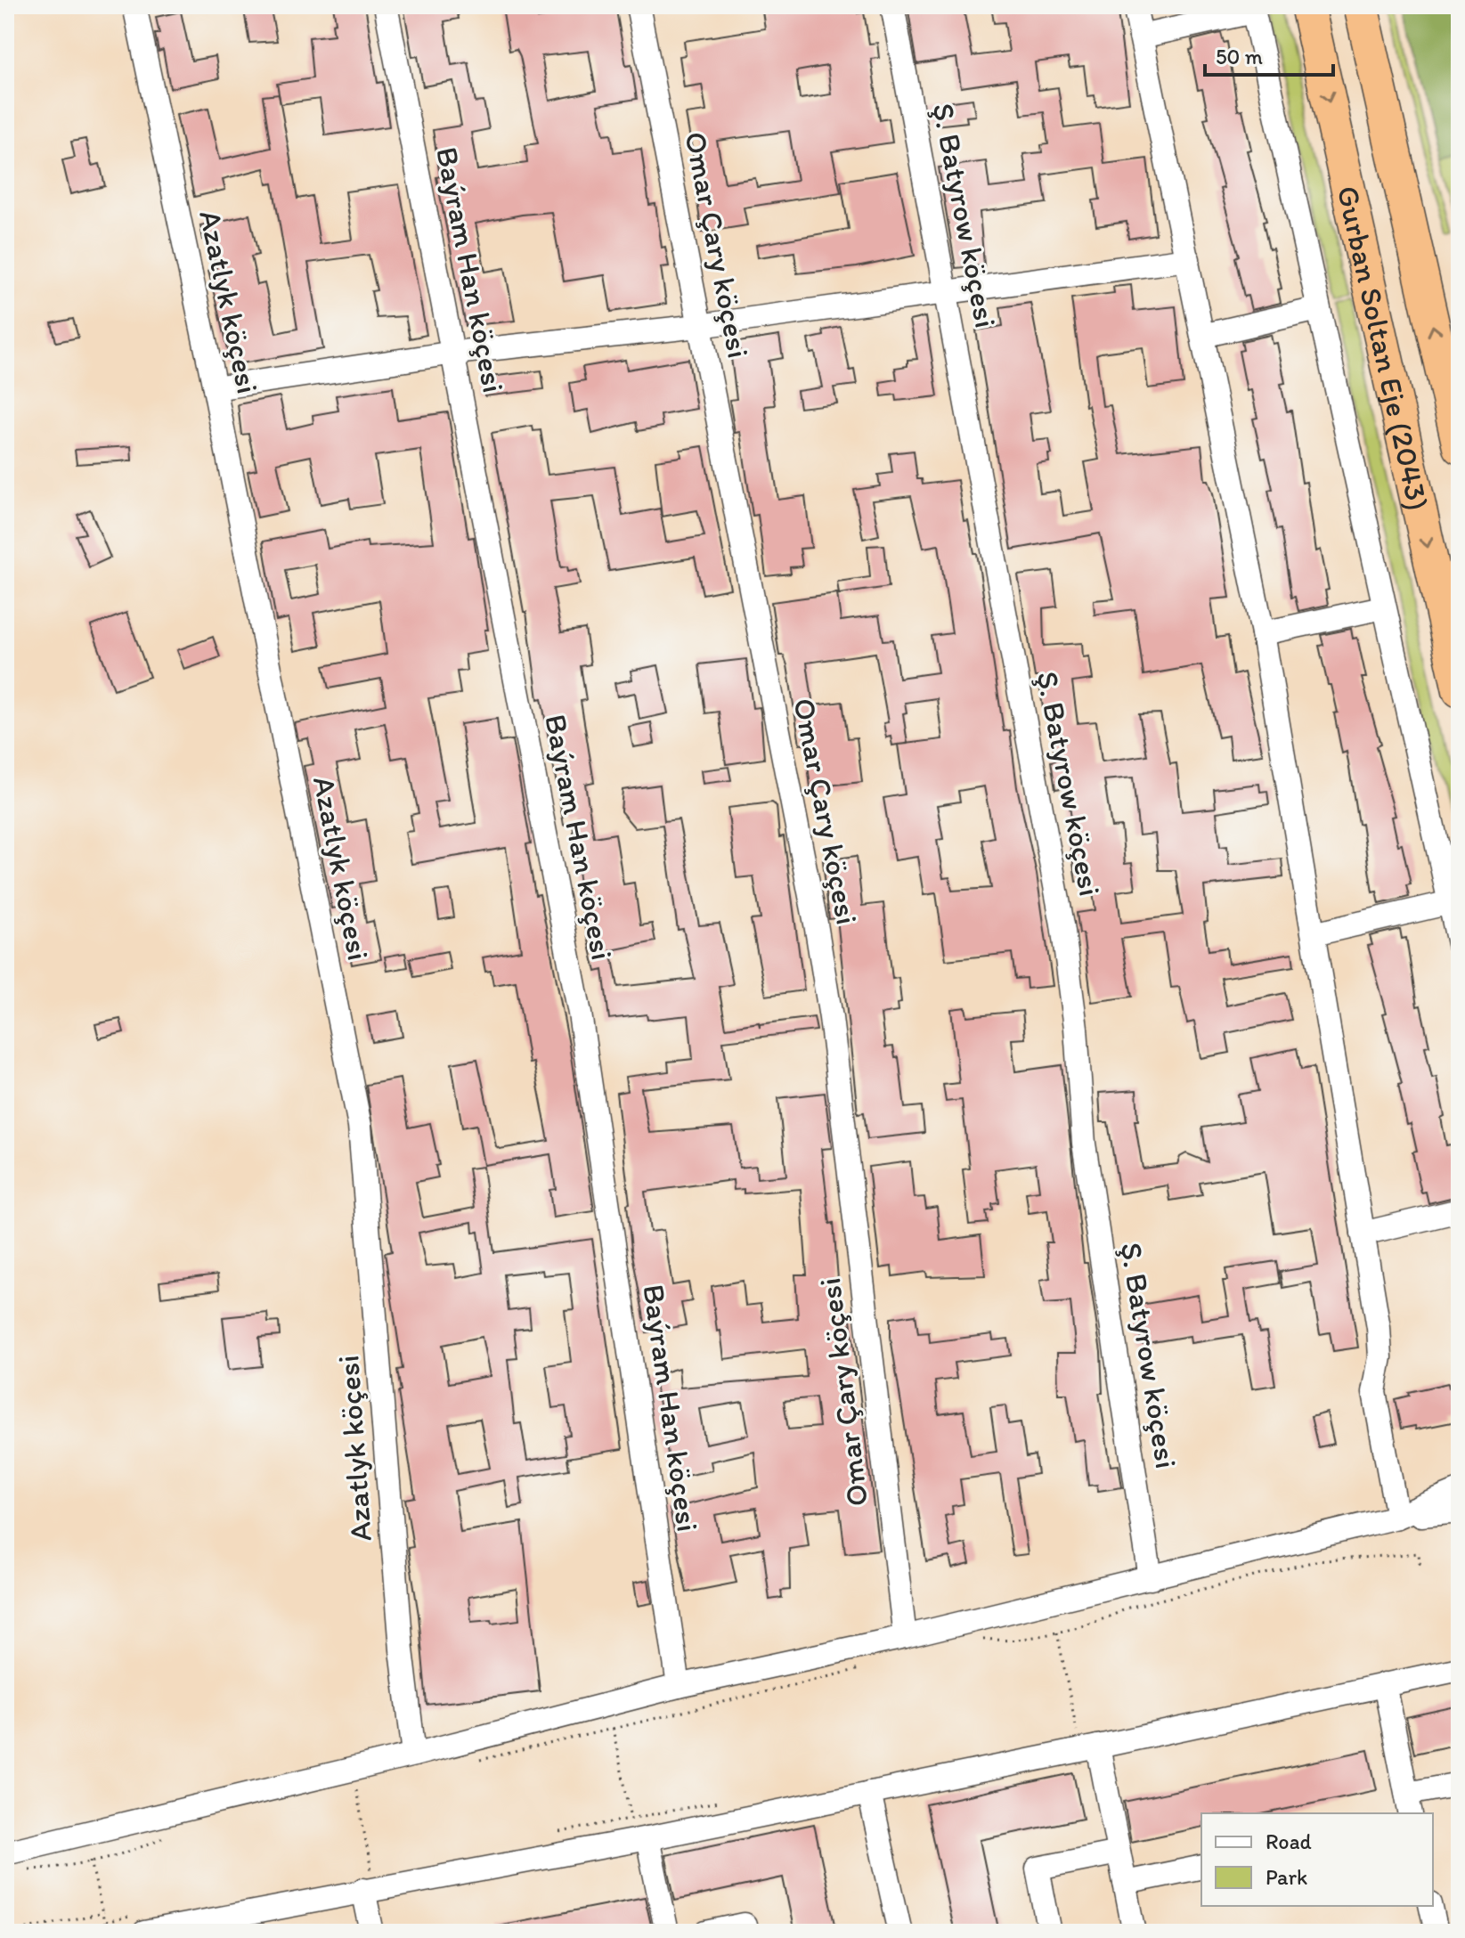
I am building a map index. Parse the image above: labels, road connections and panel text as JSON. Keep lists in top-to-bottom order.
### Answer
{
  "streets": {
    "highway": ["Gurban Soltan Eje (2043)"],
    "street": [
      "Ş. Batyrow köçesi",
      "Omar Çary köçesi",
      "Baýram Han köçesi",
      "Azatlyk köçesi"
    ]
  },
  "legend": ["Road", "Park"],
  "scale_bar": "50 m"
}
